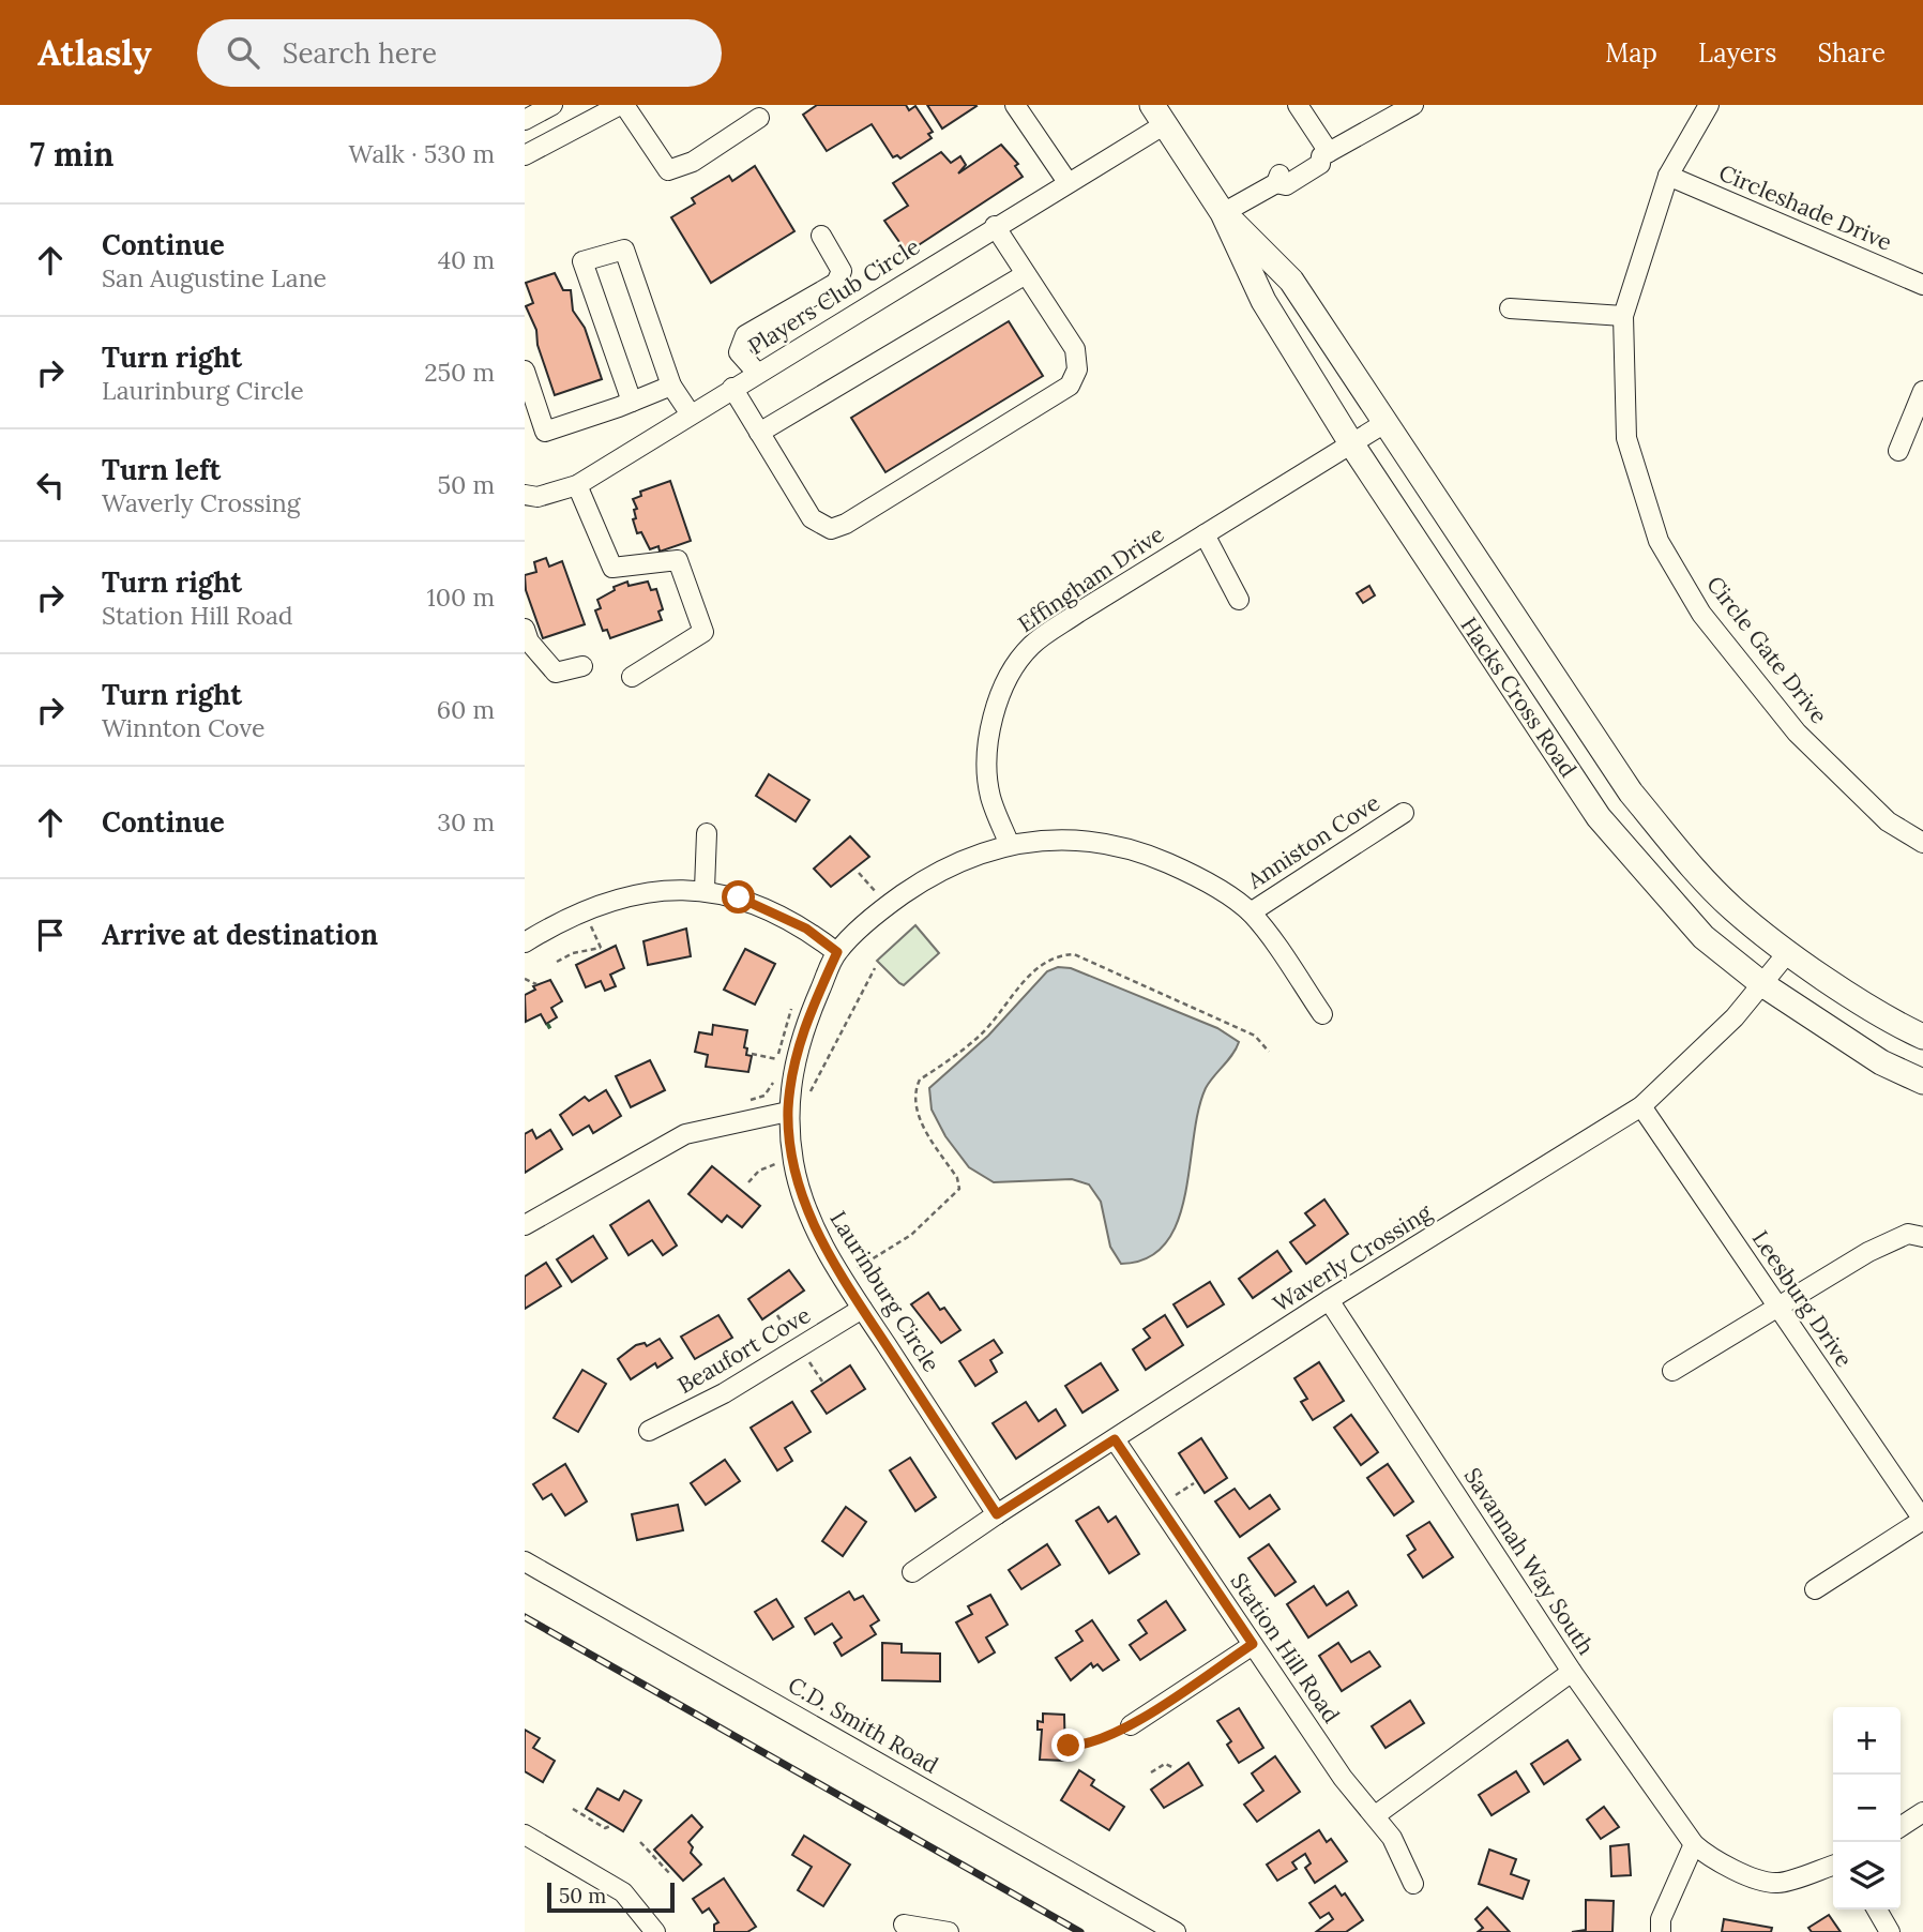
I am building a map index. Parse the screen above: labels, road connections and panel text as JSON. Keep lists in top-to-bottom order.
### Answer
{
  "streets": {
    "main road": ["Hacks Cross Road"],
    "street": [
      "Circleshade Drive",
      "Players Club Circle",
      "Effingham Drive",
      "Circle Gate Drive",
      "Anniston Cove",
      "Waverly Crossing",
      "Laurinburg Circle",
      "Leesburg Drive",
      "Beaufort Cove",
      "Savannah Way South",
      "Station Hill Road",
      "C.D. Smith Road"
    ]
  },
  "crossings": [
    ["Circleshade Drive", "Circle Gate Drive"],
    ["Players Club Circle", "Hacks Cross Road"],
    ["Effingham Drive", "Hacks Cross Road"],
    ["Effingham Drive", "Laurinburg Circle"],
    ["Hacks Cross Road", "Waverly Crossing"],
    ["Anniston Cove", "Laurinburg Circle"],
    ["Waverly Crossing", "Laurinburg Circle"],
    ["Waverly Crossing", "Leesburg Drive"],
    ["Waverly Crossing", "Savannah Way South"],
    ["Waverly Crossing", "Station Hill Road"],
    ["Laurinburg Circle", "Beaufort Cove"]
  ],
  "scale_bar": "50 m",
  "page": {
    "header": "Atlasly",
    "search": "Search here",
    "nav": ["Map", "Layers", "Share"],
    "heading": ["7 min", "Walk · 530 m"],
    "list": [
      ["Continue", "San Augustine Lane", "40 m"],
      ["Turn right", "Laurinburg Circle", "250 m"],
      ["Turn left", "Waverly Crossing", "50 m"],
      ["Turn right", "Station Hill Road", "100 m"],
      ["Turn right", "Winnton Cove", "60 m"],
      ["Continue", "30 m"],
      "Arrive at destination"
    ],
    "map_buttons": ["+", "−"],
    "scale": "50 m"
  }
}
